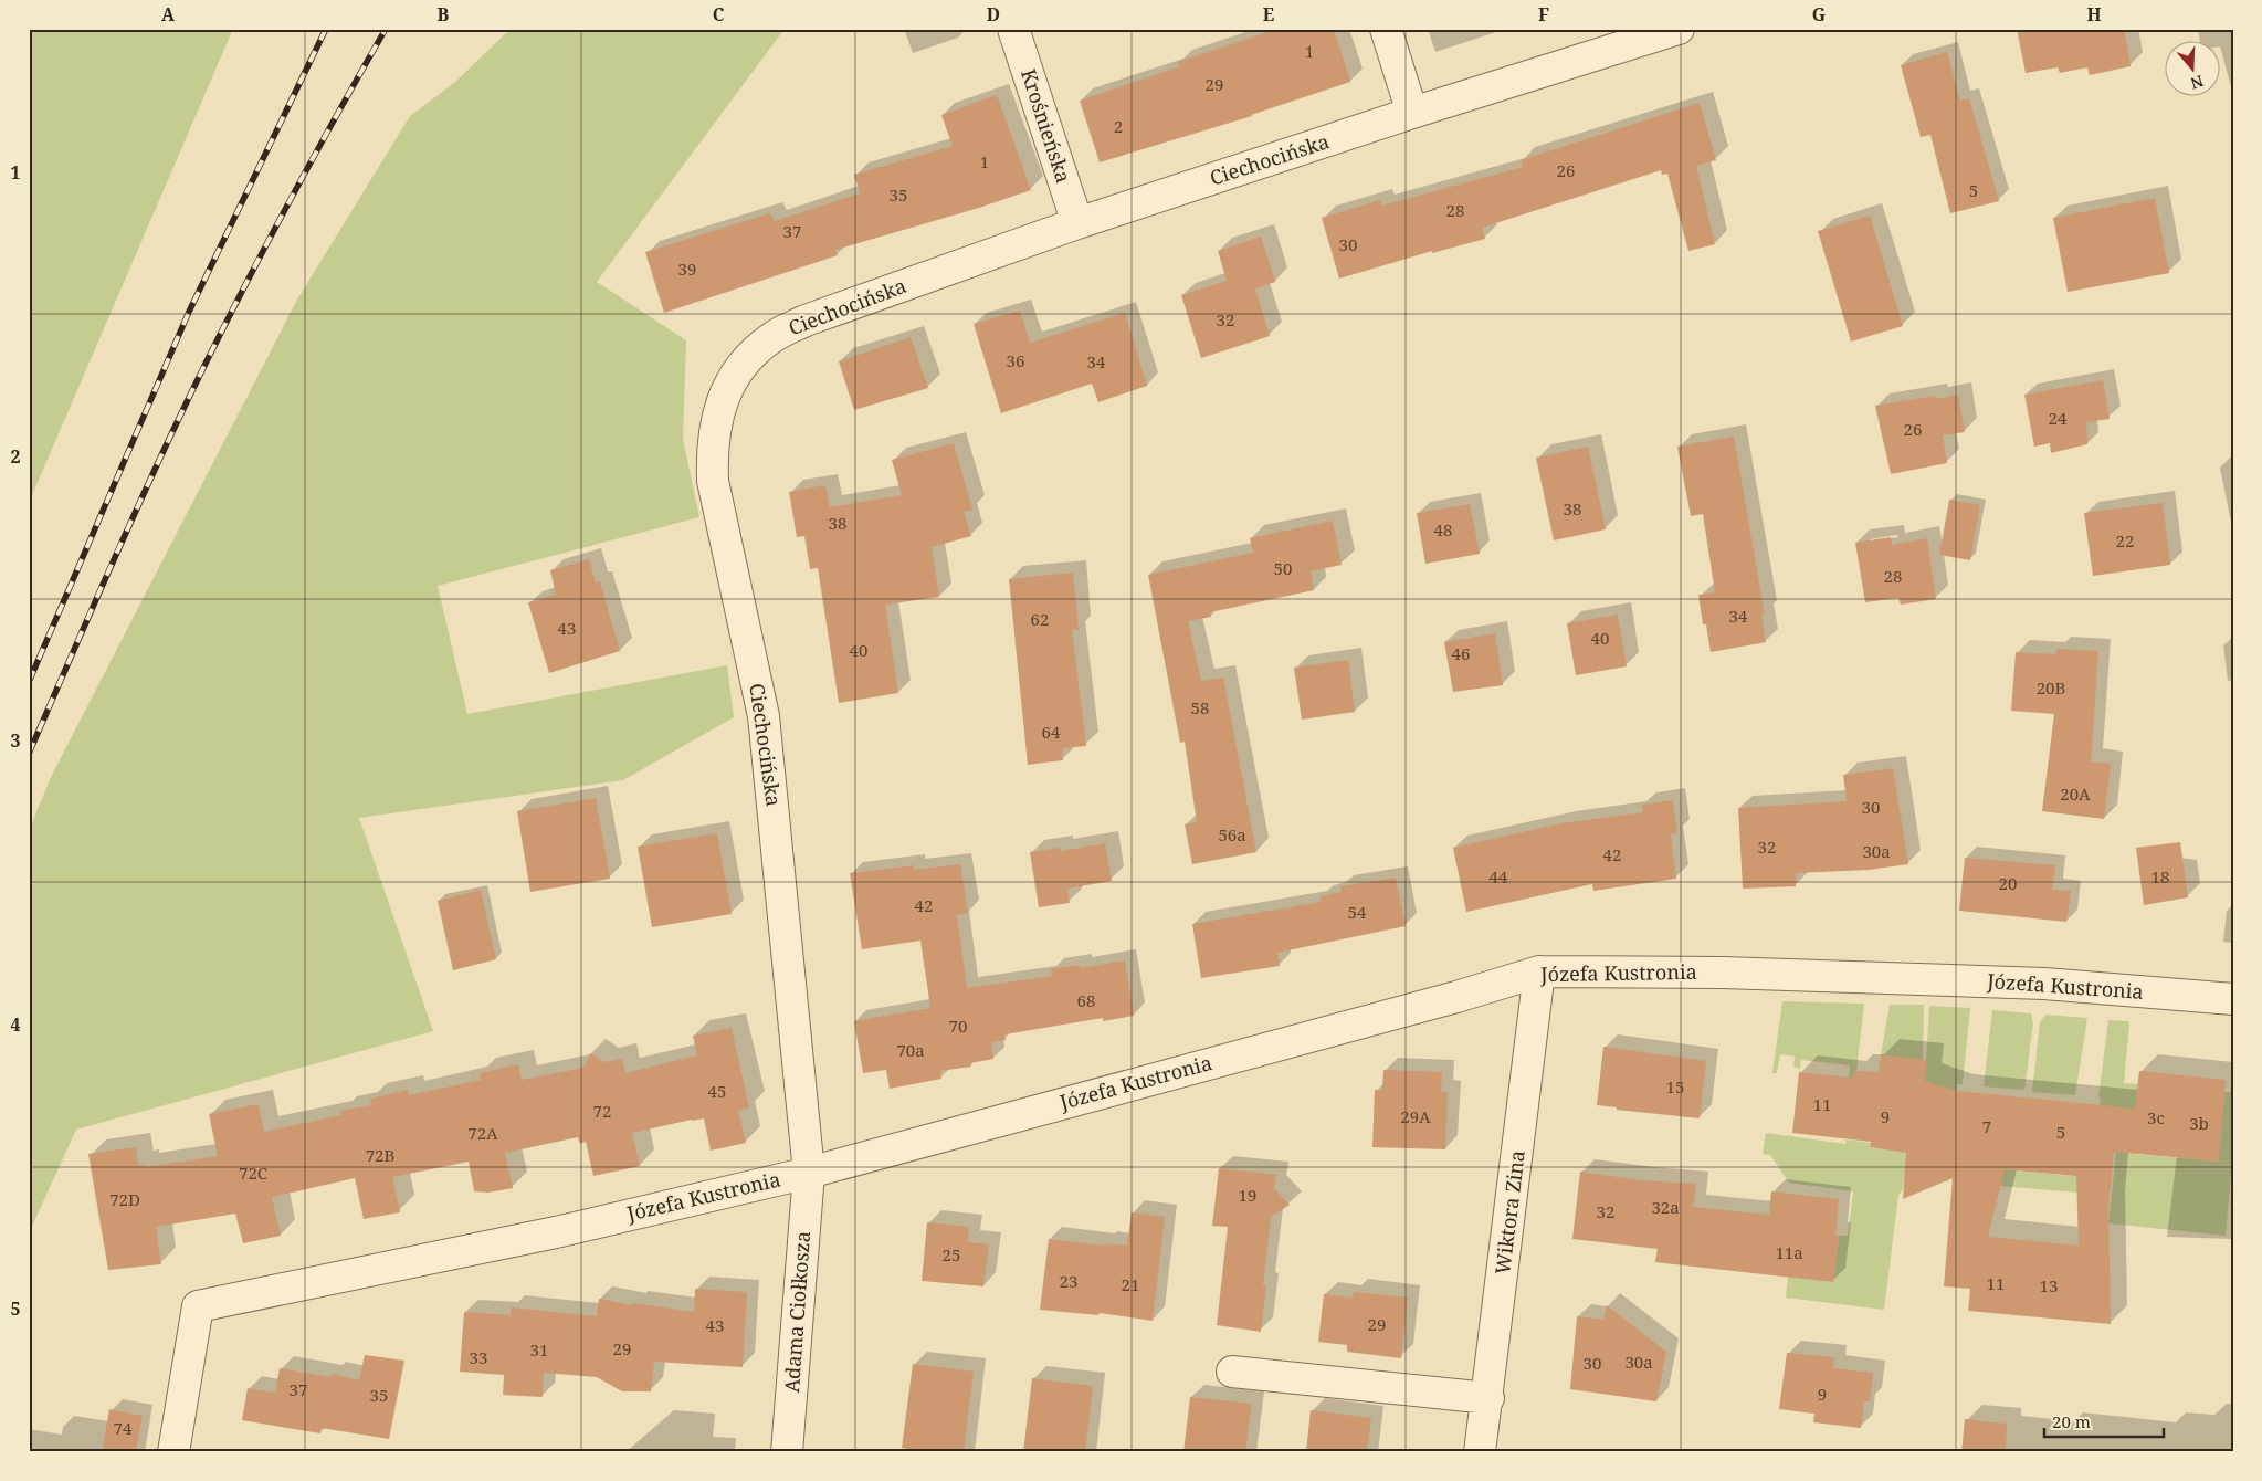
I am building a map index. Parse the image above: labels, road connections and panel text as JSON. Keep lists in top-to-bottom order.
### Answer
{
  "streets": {
    "street": [
      "Krośnieńska",
      "Ciechocińska",
      "Józefa Kustronia",
      "Wiktora Zina",
      "Adama Ciołkosza"
    ]
  },
  "crossings": [
    ["Krośnieńska", "Ciechocińska"],
    ["Ciechocińska", "Józefa Kustronia"],
    ["Ciechocińska", "Adama Ciołkosza"],
    ["Józefa Kustronia", "Wiktora Zina"],
    ["Józefa Kustronia", "Adama Ciołkosza"]
  ],
  "house_numbers": [
    "1",
    "29",
    "2",
    "1",
    "26",
    "5",
    "35",
    "28",
    "37",
    "30",
    "39",
    "32",
    "36",
    "34",
    "24",
    "26",
    "38",
    "38",
    "48",
    "22",
    "50",
    "28",
    "34",
    "62",
    "43",
    "40",
    "40",
    "46",
    "20B",
    "58",
    "64",
    "20A",
    "30",
    "56a",
    "32",
    "30a",
    "42",
    "44",
    "18",
    "20",
    "42",
    "54",
    "68",
    "70",
    "70a",
    "15",
    "45",
    "11",
    "72",
    "29A",
    "9",
    "3c",
    "3b",
    "7",
    "5",
    "72A",
    "72B",
    "72C",
    "19",
    "72D",
    "32a",
    "32",
    "11a",
    "25",
    "23",
    "11",
    "21",
    "13",
    "29",
    "43",
    "29",
    "31",
    "33",
    "30a",
    "30",
    "37",
    "9",
    "35",
    "74"
  ],
  "scale_bar": "20 m",
  "north": "bottom",
  "grid": {
    "columns": [
      "A",
      "B",
      "C",
      "D",
      "E",
      "F",
      "G",
      "H"
    ],
    "rows": [
      "1",
      "2",
      "3",
      "4",
      "5"
    ]
  }
}
